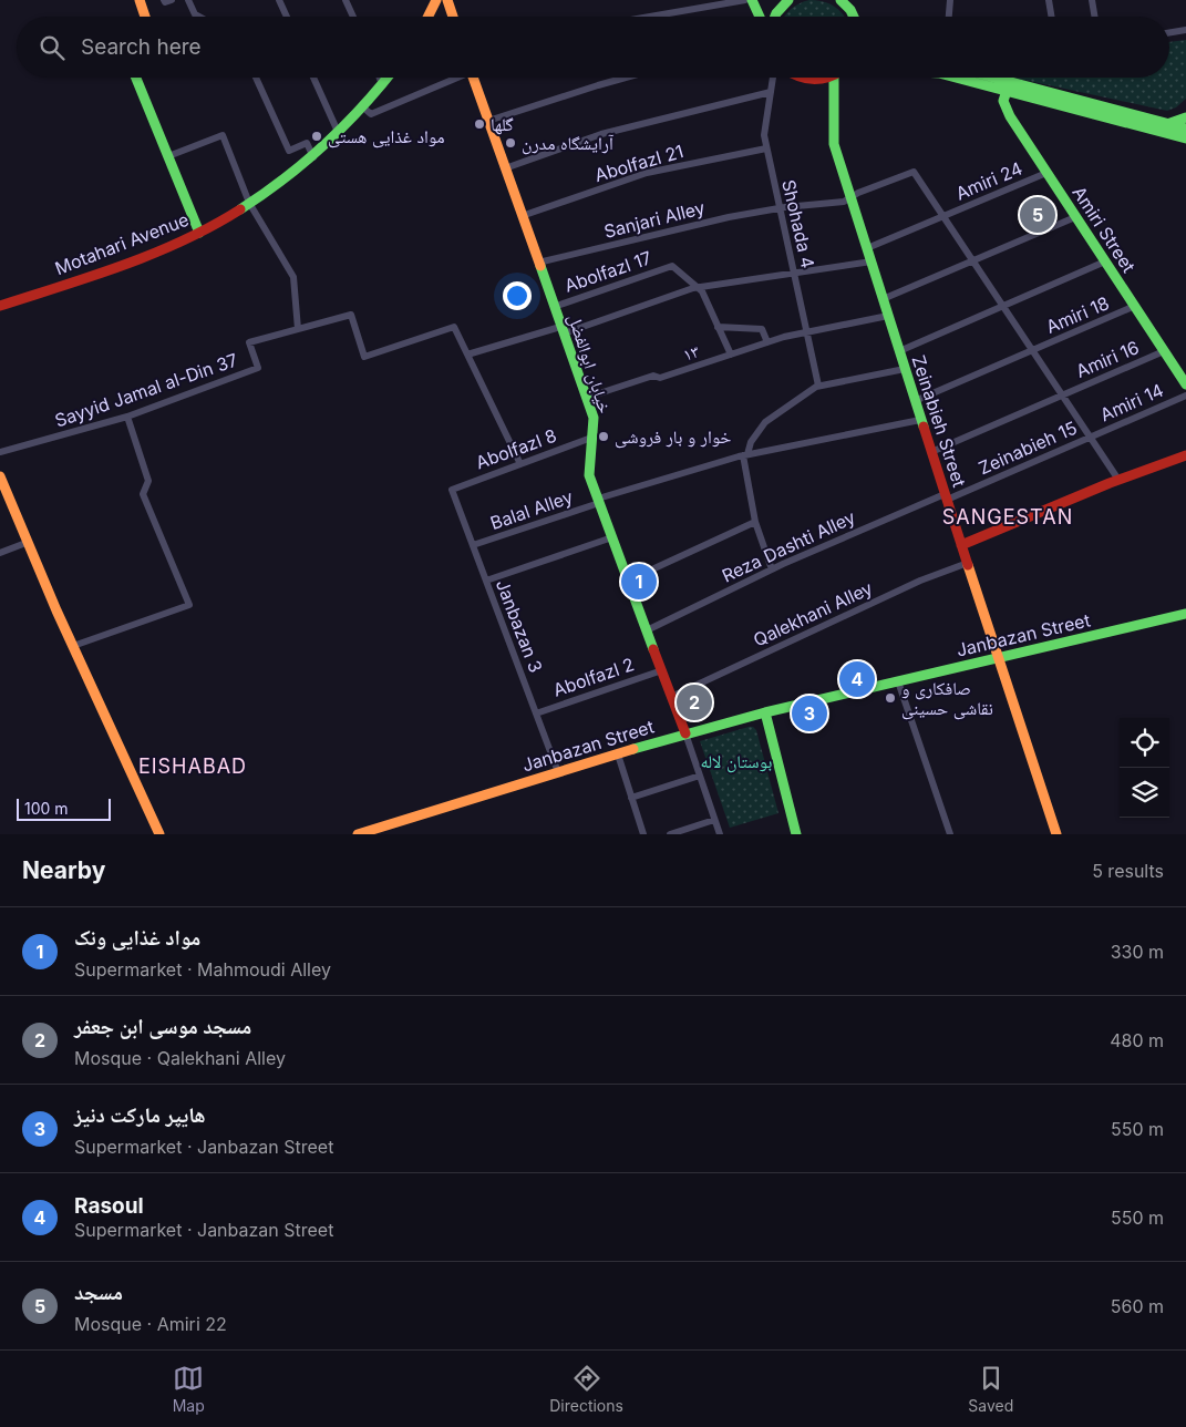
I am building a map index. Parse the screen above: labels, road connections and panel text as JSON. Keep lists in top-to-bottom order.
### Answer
{
  "streets": {
    "main road": [
      "Amiri Street",
      "Motahari Avenue",
      "خیابان ابوالفضل",
      "Zeinabieh Street",
      "Janbazan Street"
    ],
    "street": [
      "Abolfazl 21",
      "Amiri 24",
      "Sanjari Alley",
      "Shohada 4",
      "Abolfazl 17",
      "Amiri 18",
      "۱۳",
      "Amiri 16",
      "Sayyid Jamal al-Din 37",
      "Amiri 14",
      "Zeinabieh 15",
      "Abolfazl 8",
      "Balal Alley",
      "Reza Dashti Alley",
      "Qalekhani Alley",
      "Janbazan 3",
      "Abolfazl 2"
    ]
  },
  "crossings": [
    ["Abolfazl 21", "Shohada 4"],
    ["Abolfazl 21", "خیابان ابوالفضل"],
    ["Amiri 24", "Sanjari Alley"],
    ["Amiri 24", "Amiri Street"],
    ["Amiri 24", "Zeinabieh Street"],
    ["Sanjari Alley", "Shohada 4"],
    ["Sanjari Alley", "خیابان ابوالفضل"],
    ["Sanjari Alley", "Zeinabieh Street"],
    ["Shohada 4", "۱۳"],
    ["Amiri Street", "Amiri 18"],
    ["Amiri Street", "Amiri 16"],
    ["Abolfazl 17", "خیابان ابوالفضل"],
    ["Amiri 18", "Zeinabieh Street"],
    ["۱۳", "خیابان ابوالفضل"],
    ["۱۳", "Zeinabieh Street"],
    ["Amiri 16", "Zeinabieh Street"],
    ["خیابان ابوالفضل", "Abolfazl 8"],
    ["خیابان ابوالفضل", "Balal Alley"],
    ["خیابان ابوالفضل", "Reza Dashti Alley"],
    ["خیابان ابوالفضل", "Qalekhani Alley"],
    ["خیابان ابوالفضل", "Janbazan Street"],
    ["خیابان ابوالفضل", "Abolfazl 2"],
    ["Amiri 14", "Zeinabieh 15"],
    ["Zeinabieh Street", "Zeinabieh 15"],
    ["Zeinabieh Street", "Balal Alley"],
    ["Zeinabieh Street", "Reza Dashti Alley"],
    ["Zeinabieh Street", "Qalekhani Alley"],
    ["Zeinabieh Street", "Janbazan Street"],
    ["Zeinabieh 15", "Reza Dashti Alley"],
    ["Abolfazl 8", "Janbazan 3"],
    ["Balal Alley", "Janbazan 3"],
    ["Janbazan 3", "Janbazan Street"],
    ["Janbazan 3", "Abolfazl 2"]
  ],
  "districts": ["SANGESTAN", "EISHABAD"],
  "parks": ["بوستان لاله"],
  "places": [
    "گلها",
    "مواد غذایی هستی",
    "آرایشگاه مدرن",
    "خوار و بار فروشی",
    "صافکاری و نقاشی حسینی"
  ],
  "scale_bar": "100 m",
  "page": {
    "search": "Search here",
    "pins": [
      "5",
      "1",
      "4",
      "2",
      "3"
    ],
    "scale": "100 m",
    "heading": ["Nearby", "5 results"],
    "list": [
      {
        "mark": "1",
        "name": "مواد غذایی ونک",
        "note": "Supermarket · Mahmoudi Alley",
        "value": "330 m"
      },
      {
        "mark": "2",
        "name": "مسجد موسی ابن جعفر",
        "note": "Mosque · Qalekhani Alley",
        "value": "480 m"
      },
      {
        "mark": "3",
        "name": "هایپر مارکت دنیز",
        "note": "Supermarket · Janbazan Street",
        "value": "550 m"
      },
      {
        "mark": "4",
        "name": "Rasoul",
        "note": "Supermarket · Janbazan Street",
        "value": "550 m"
      },
      {
        "mark": "5",
        "name": "مسجد",
        "note": "Mosque · Amiri 22",
        "value": "560 m"
      }
    ],
    "nav": ["Map", "Directions", "Saved"]
  }
}
